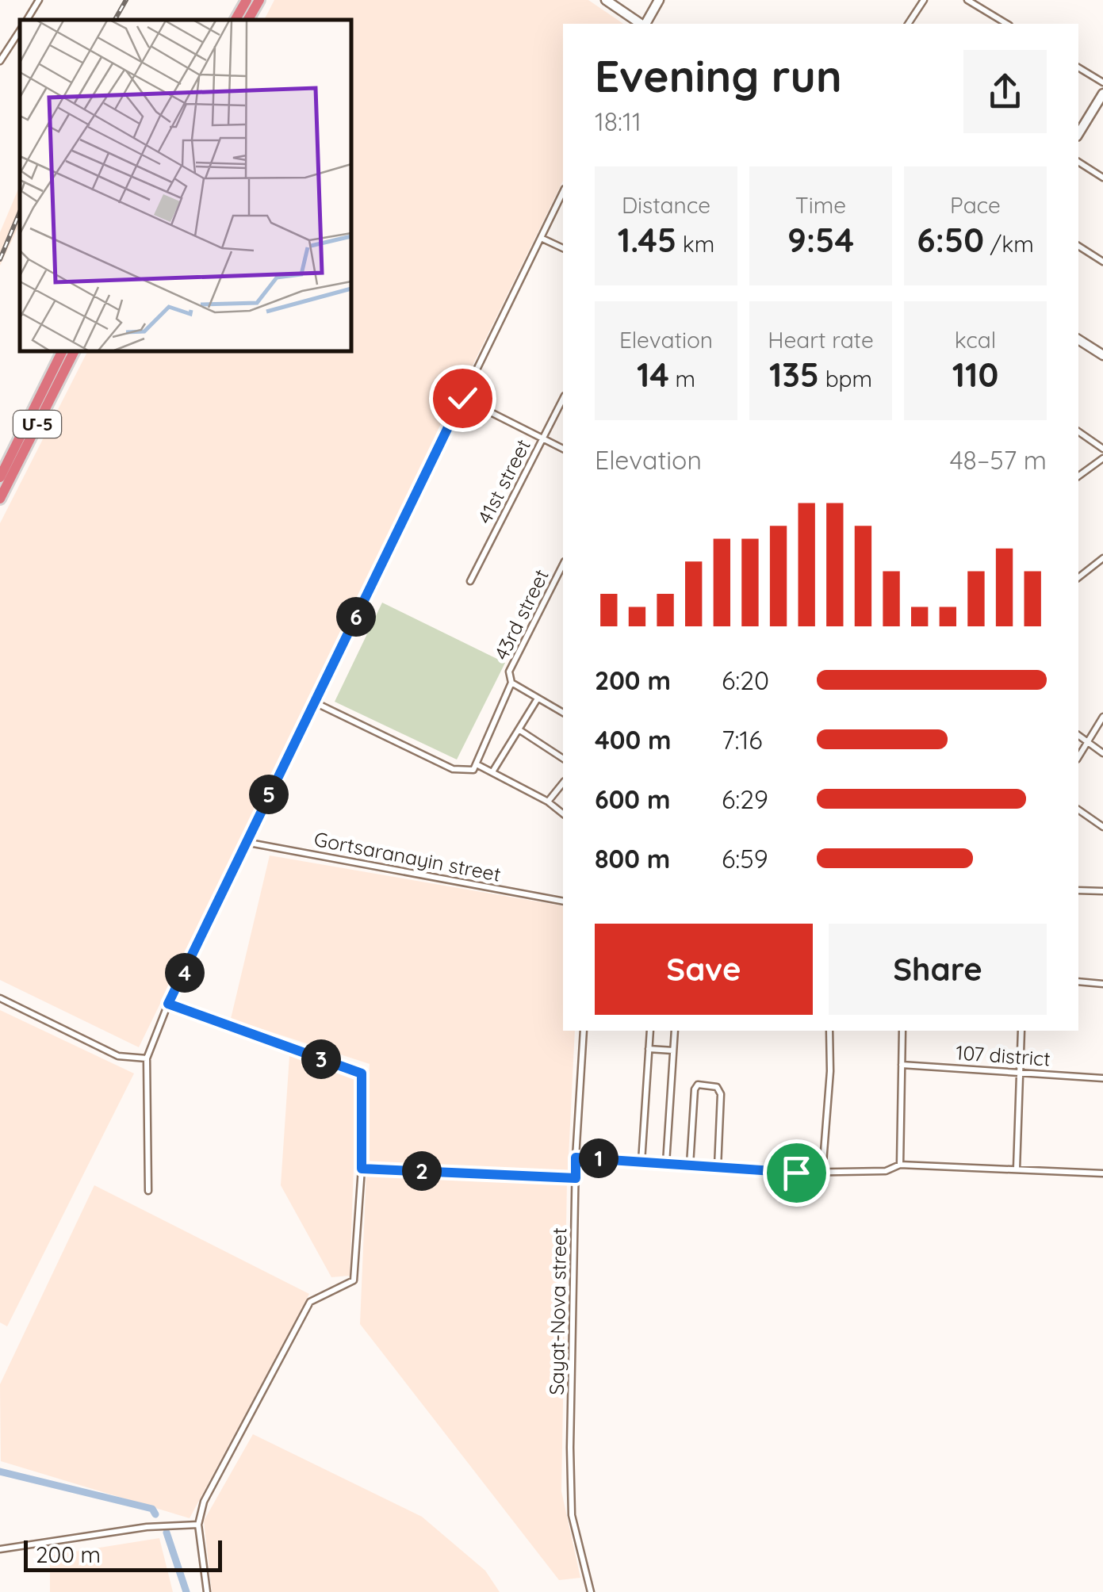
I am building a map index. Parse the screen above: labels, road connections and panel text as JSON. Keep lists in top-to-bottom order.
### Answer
{
  "streets": {
    "highway": ["Մ-5"],
    "street": [
      "41st street",
      "43rd street",
      "Gortsaranayin street",
      "107 district",
      "Sayat-Nova street"
    ]
  },
  "scale_bar": "200 m",
  "page": {
    "heading": ["Evening run", "18:11"],
    "stats": [
      ["Distance", "1.45 km"],
      ["Time", "9:54"],
      ["Pace", "6:50 /km"],
      ["Elevation", "14 m"],
      ["Heart rate", "135 bpm"],
      ["kcal", "110"]
    ],
    "chart": ["Elevation", "48–57 m"],
    "pins": [
      "6",
      "5",
      "4",
      "3",
      "1",
      "2"
    ],
    "list": [
      {
        "name": "200 m",
        "note": "6:20"
      },
      {
        "name": "400 m",
        "note": "7:16"
      },
      {
        "name": "600 m",
        "note": "6:29"
      },
      {
        "name": "800 m",
        "note": "6:59"
      }
    ],
    "buttons": ["Save", "Share"],
    "scale": "200 m"
  }
}
